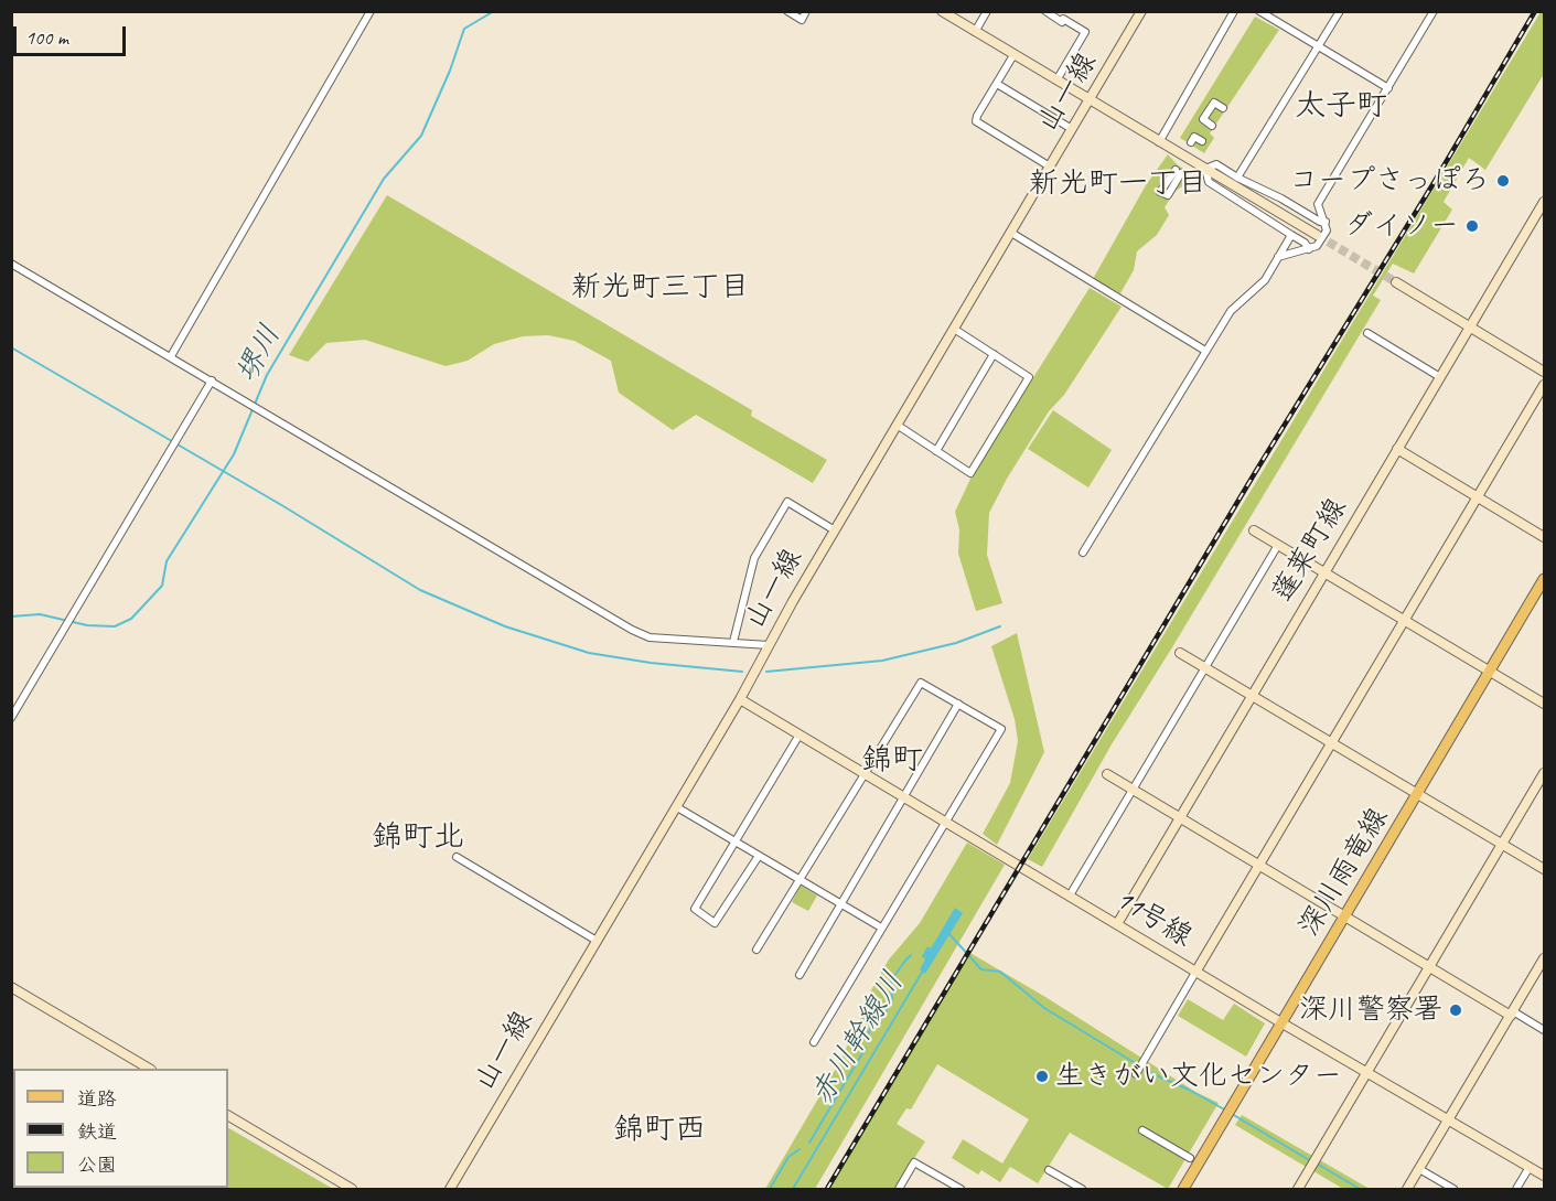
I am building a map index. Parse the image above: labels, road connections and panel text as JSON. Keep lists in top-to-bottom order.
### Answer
{
  "streets": {
    "main road": ["深川雨竜線"],
    "street": ["山一線", "蓬莱町線", "11号線"]
  },
  "crossings": [
    ["山一線", "11号線"],
    ["蓬莱町線", "11号線"],
    ["深川雨竜線", "11号線"]
  ],
  "districts": [
    "太子町",
    "新光町一丁目",
    "新光町三丁目",
    "錦町",
    "錦町北",
    "錦町西"
  ],
  "water": ["堺川", "赤川幹線川"],
  "places": [
    "コープさっぽろ",
    "ダイソー",
    "深川警察署",
    "生きがい文化センター"
  ],
  "legend": ["道路", "鉄道", "公園"],
  "scale_bar": "100 m"
}
